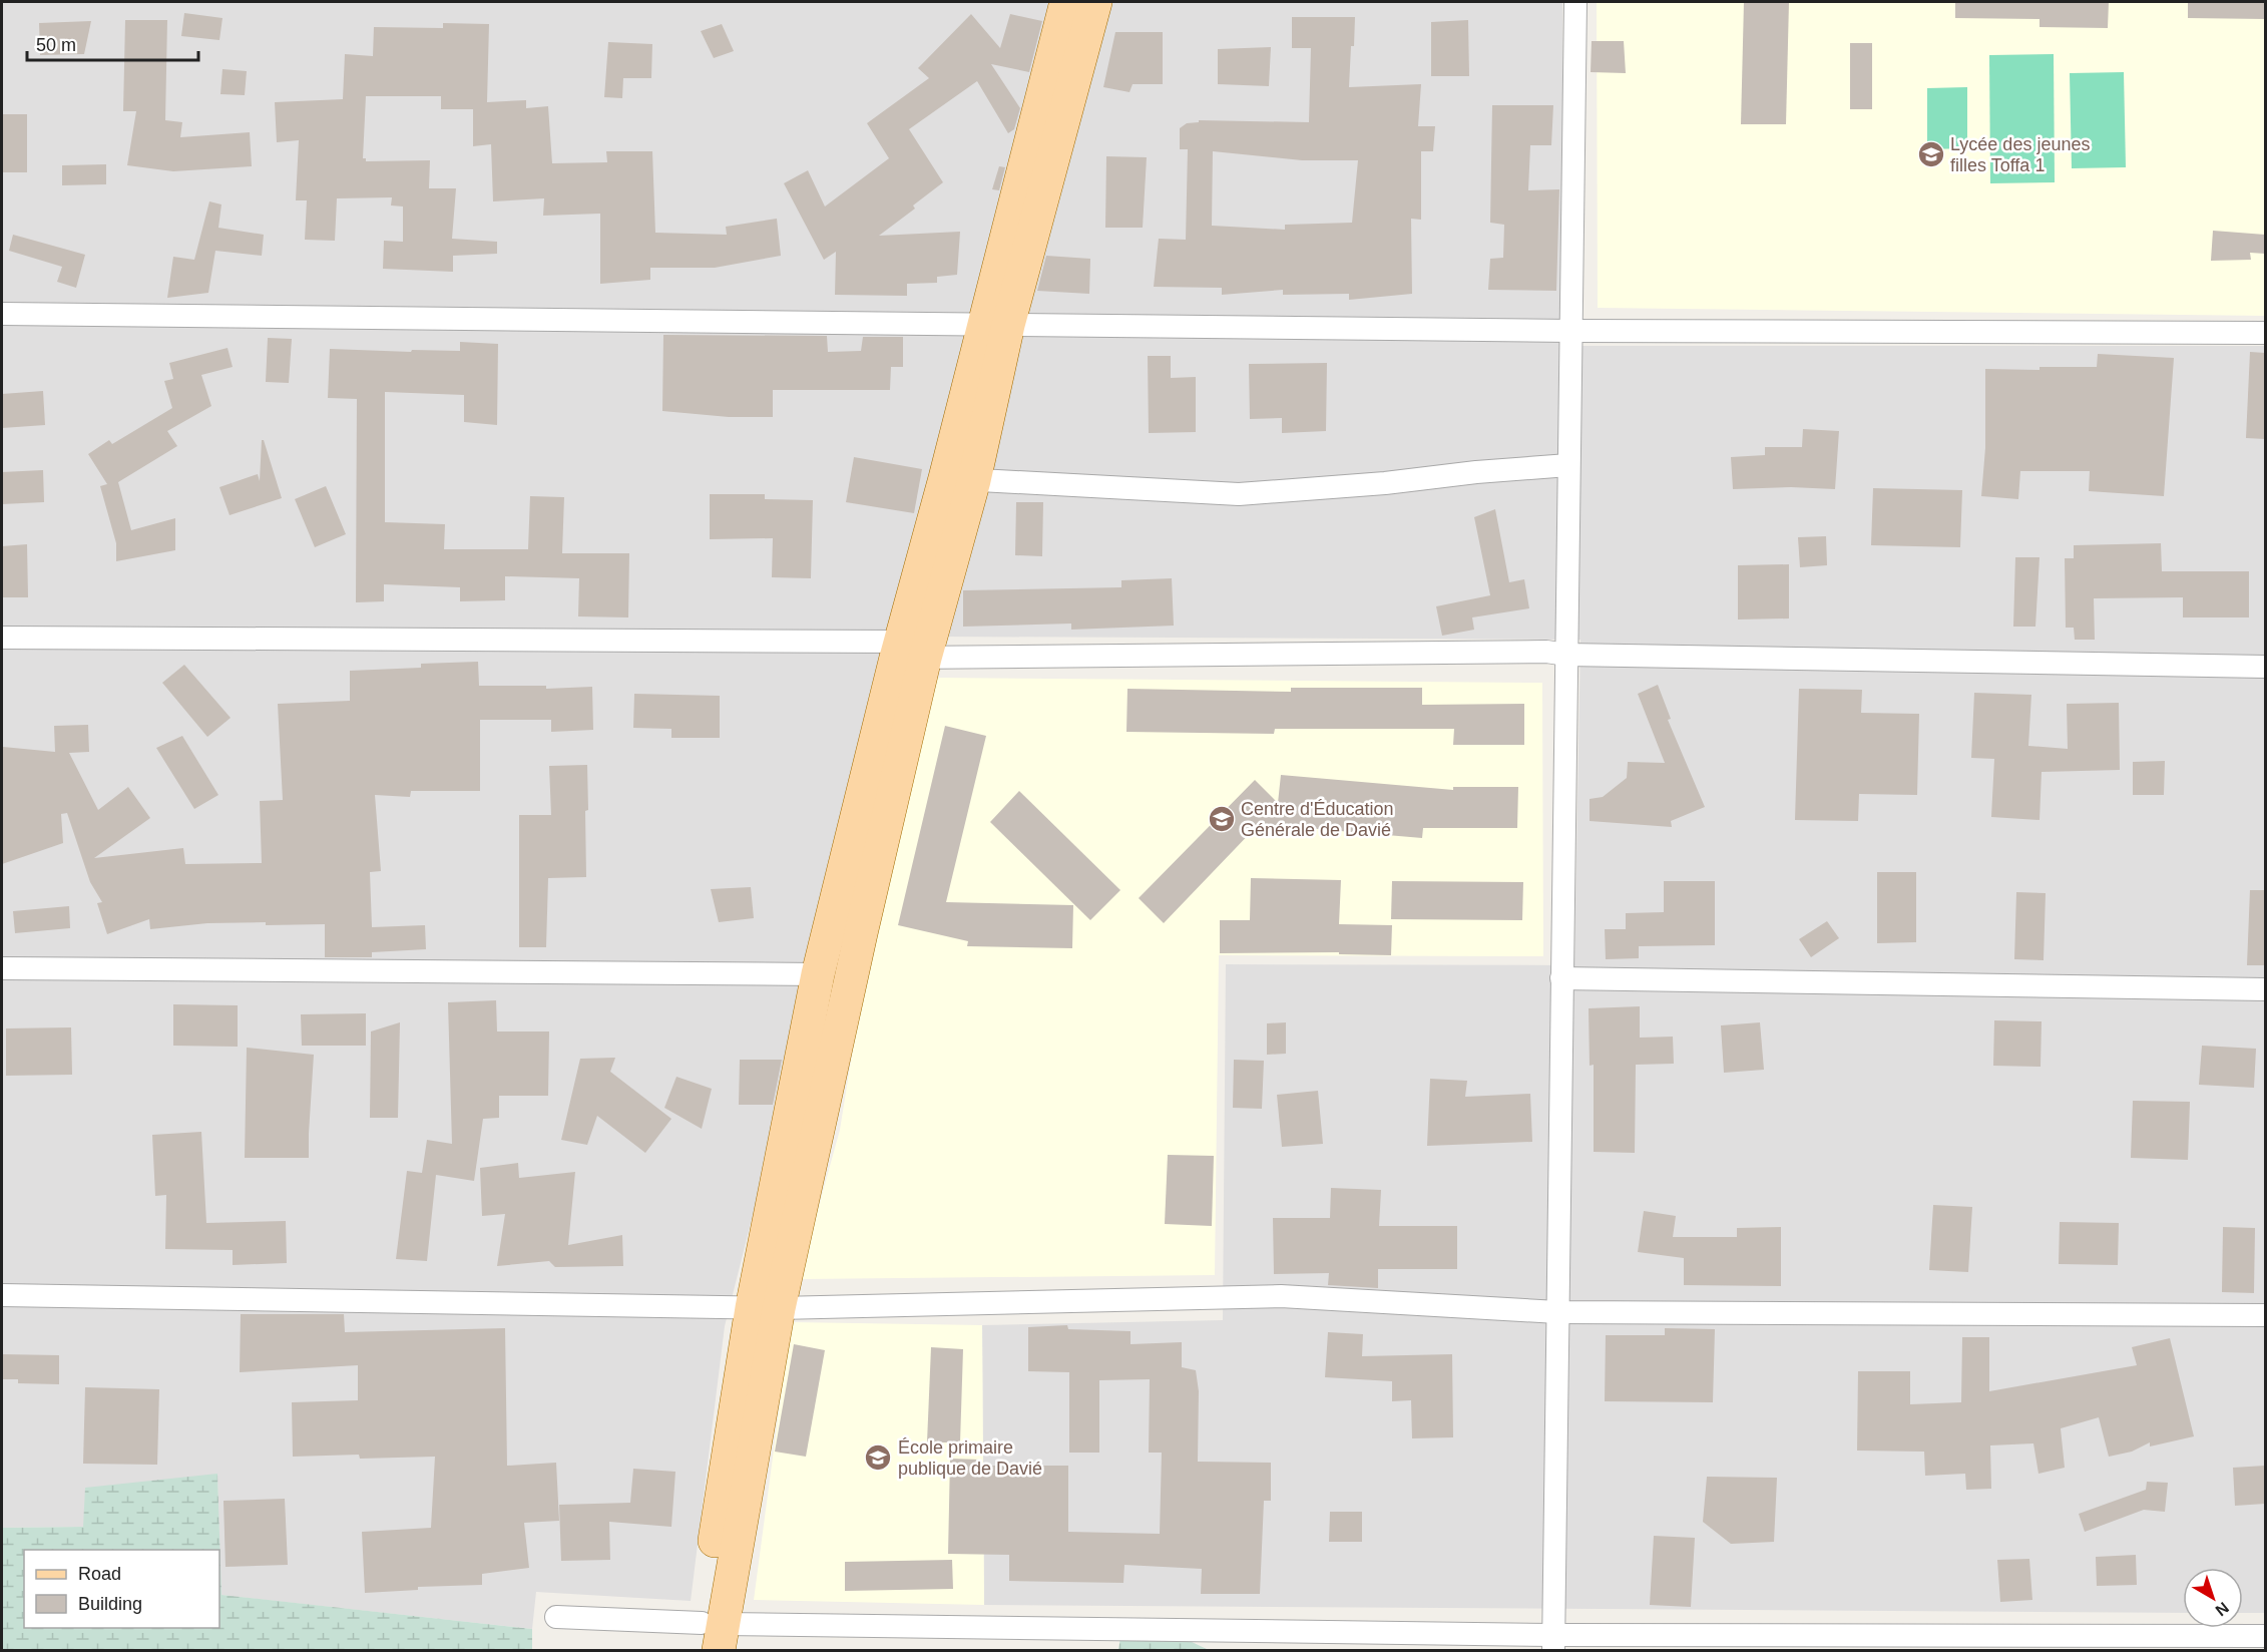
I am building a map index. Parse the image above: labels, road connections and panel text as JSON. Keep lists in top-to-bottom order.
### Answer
{
  "places": {
    "school or university": ["Lycée des jeunes filles Toffa 1", "Centre d'Éducation Générale de Davié", "École primaire publique de Davié"]
  },
  "legend": ["Road", "Building"],
  "scale_bar": "50 m",
  "north": "bottom right"
}
